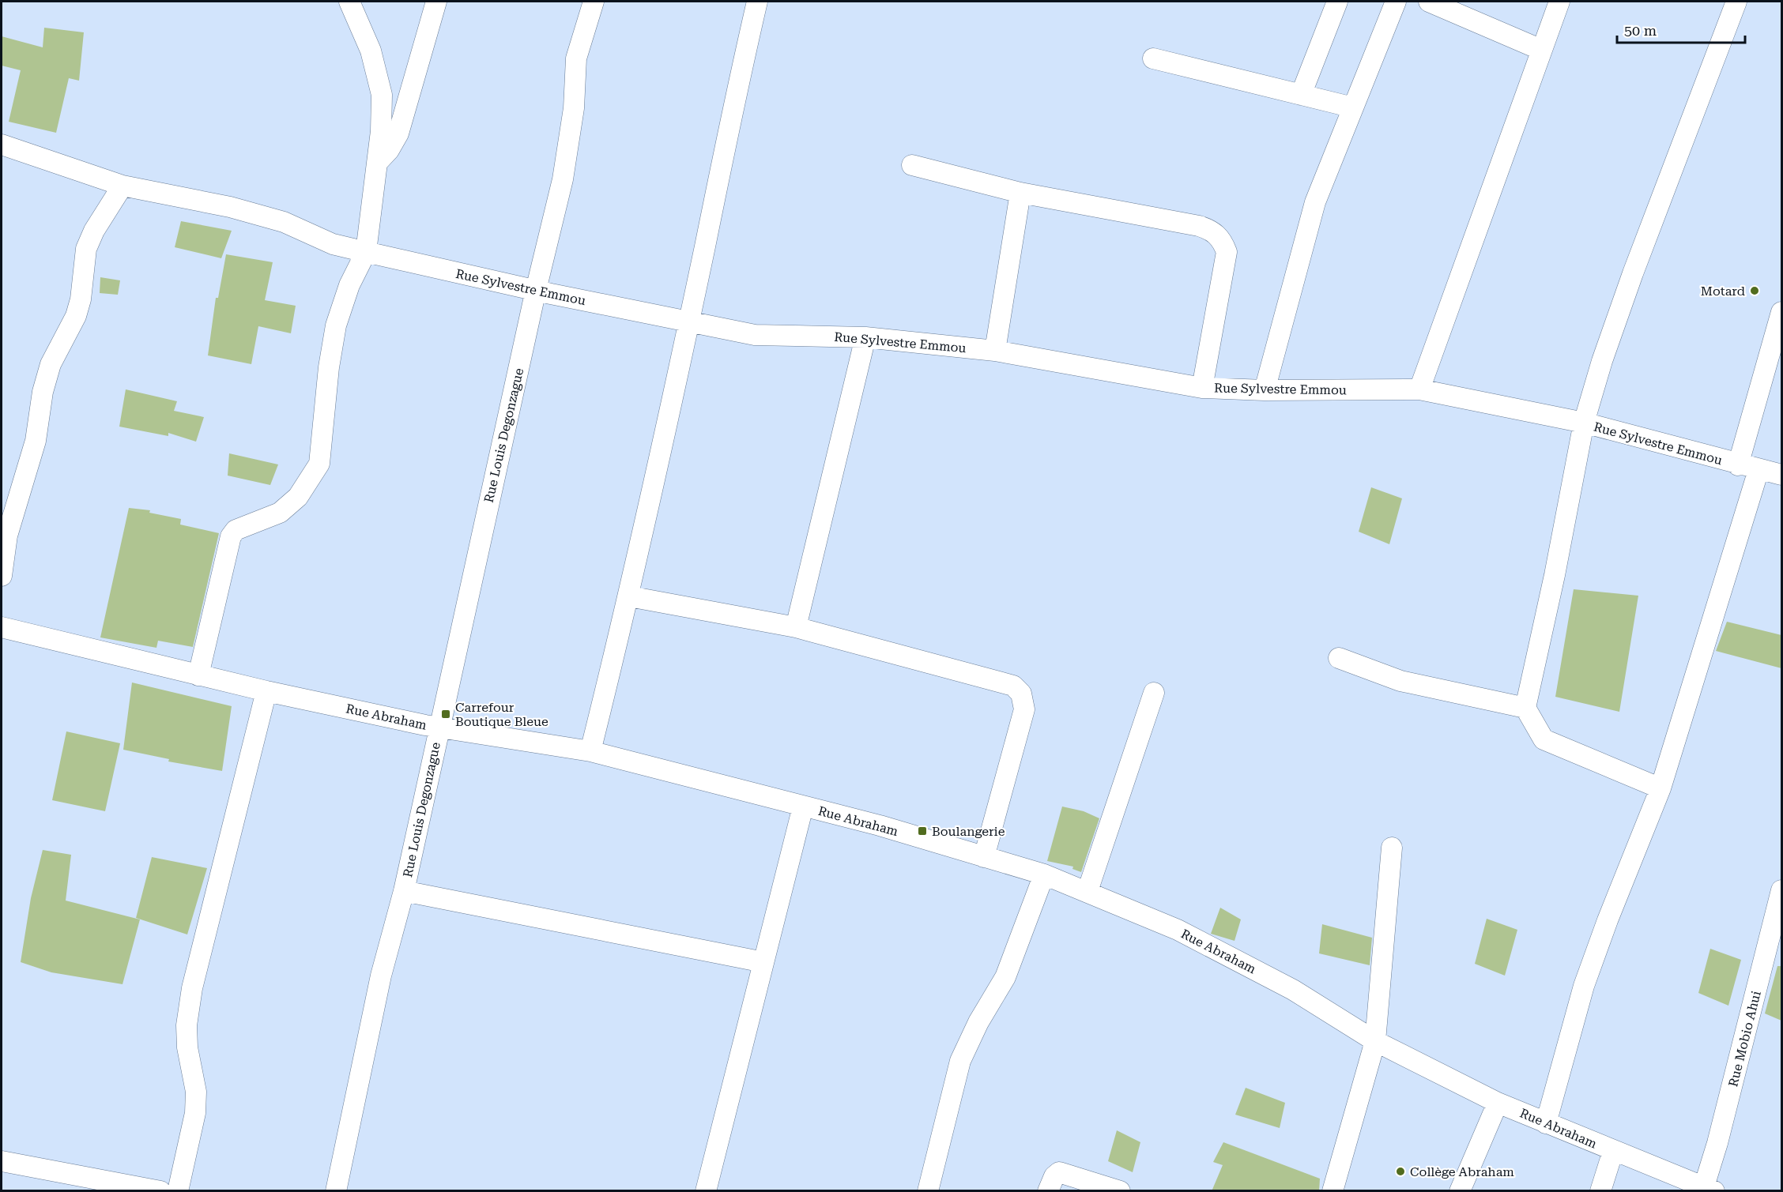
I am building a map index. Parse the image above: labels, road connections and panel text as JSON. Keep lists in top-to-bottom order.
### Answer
{
  "streets": {
    "street": [
      "Rue Sylvestre Emmou",
      "Rue Louis Degonzague",
      "Rue Abraham",
      "Rue Mobio Ahui"
    ]
  },
  "crossings": [
    ["Rue Sylvestre Emmou", "Rue Louis Degonzague"],
    ["Rue Louis Degonzague", "Rue Abraham"],
    ["Rue Abraham", "Rue Mobio Ahui"]
  ],
  "places": {
    "other": ["Motard", "Collège Abraham"],
    "transit": ["Carrefour Boutique Bleue", "Boulangerie"]
  },
  "scale_bar": "50 m"
}
